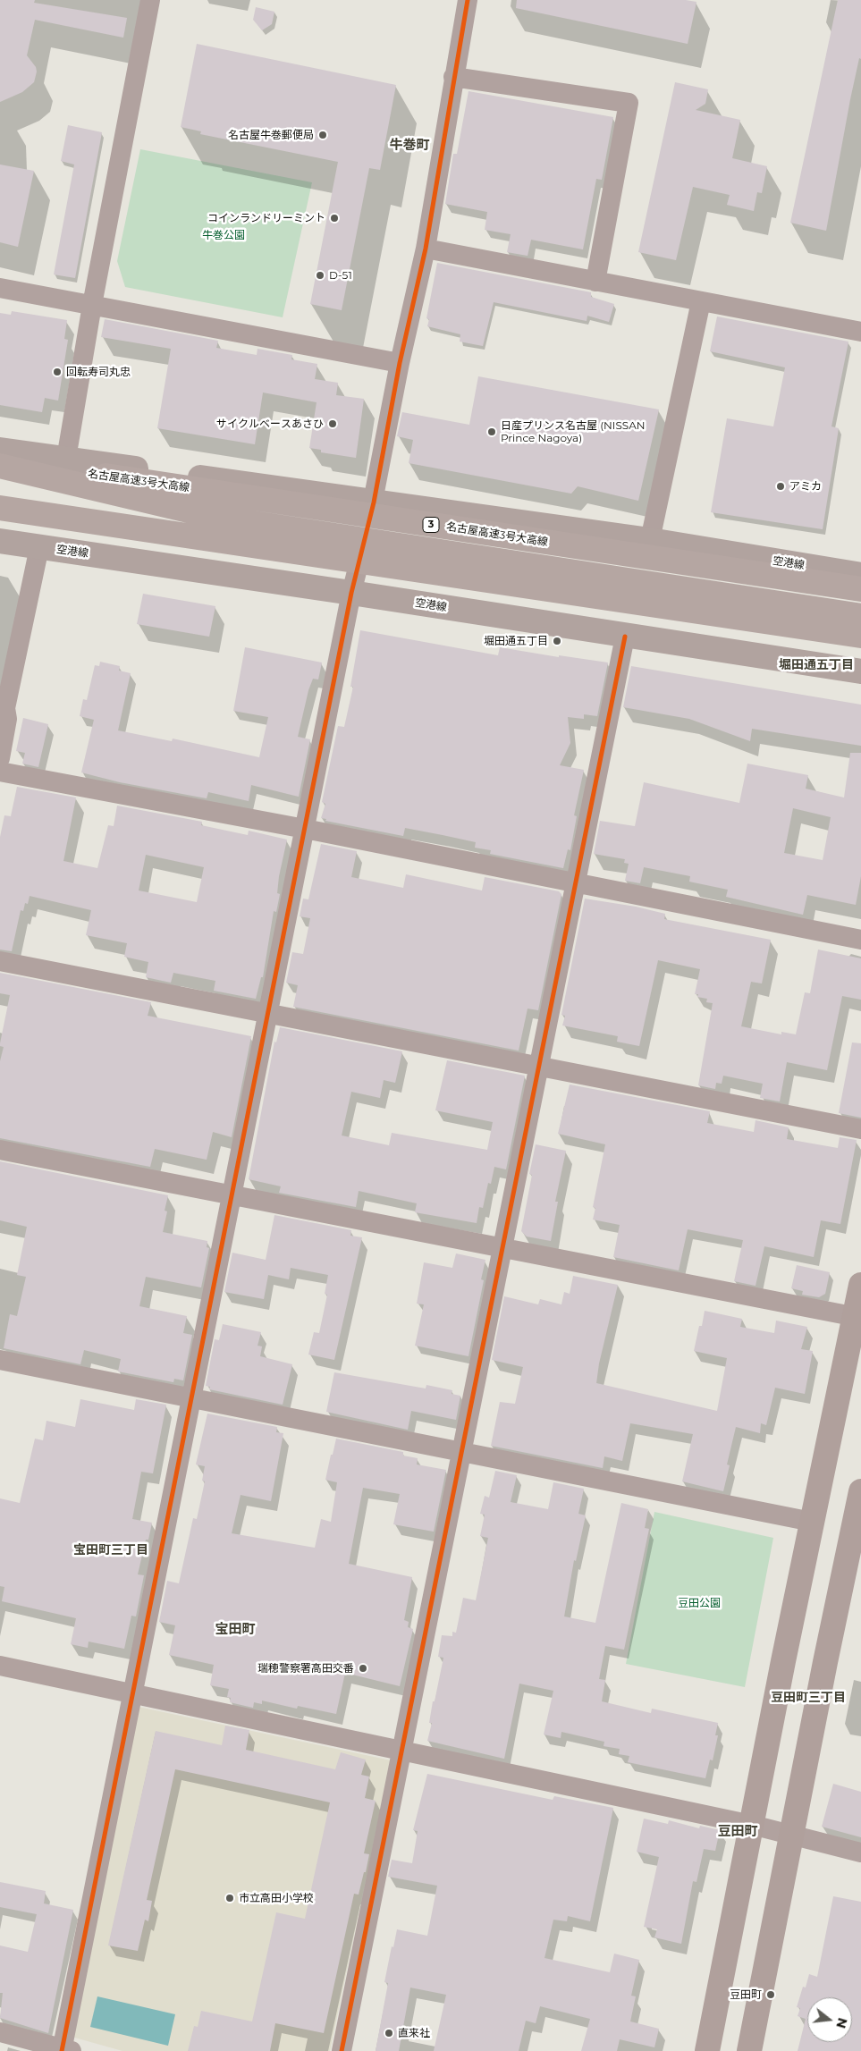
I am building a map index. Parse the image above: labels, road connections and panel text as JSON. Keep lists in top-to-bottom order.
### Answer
{
  "streets": {
    "highway": ["名古屋高速3号大高線", "3"],
    "main road": ["空港線"]
  },
  "districts": [
    "牛巻町",
    "堀田通五丁目",
    "宝田町三丁目",
    "宝田町",
    "豆田町三丁目",
    "豆田町"
  ],
  "parks": ["牛巻公園", "豆田公園"],
  "places": [
    "名古屋牛巻郵便局",
    "コインランドリーミント",
    "D-51",
    "回転寿司丸忠",
    "サイクルベースあさひ",
    "日産プリンス名古屋 (NISSAN Prince Nagoya)",
    "アミカ",
    "堀田通五丁目",
    "瑞穂警察署高田交番",
    "市立高田小学校",
    "豆田町",
    "直来社"
  ],
  "north": "right"
}
